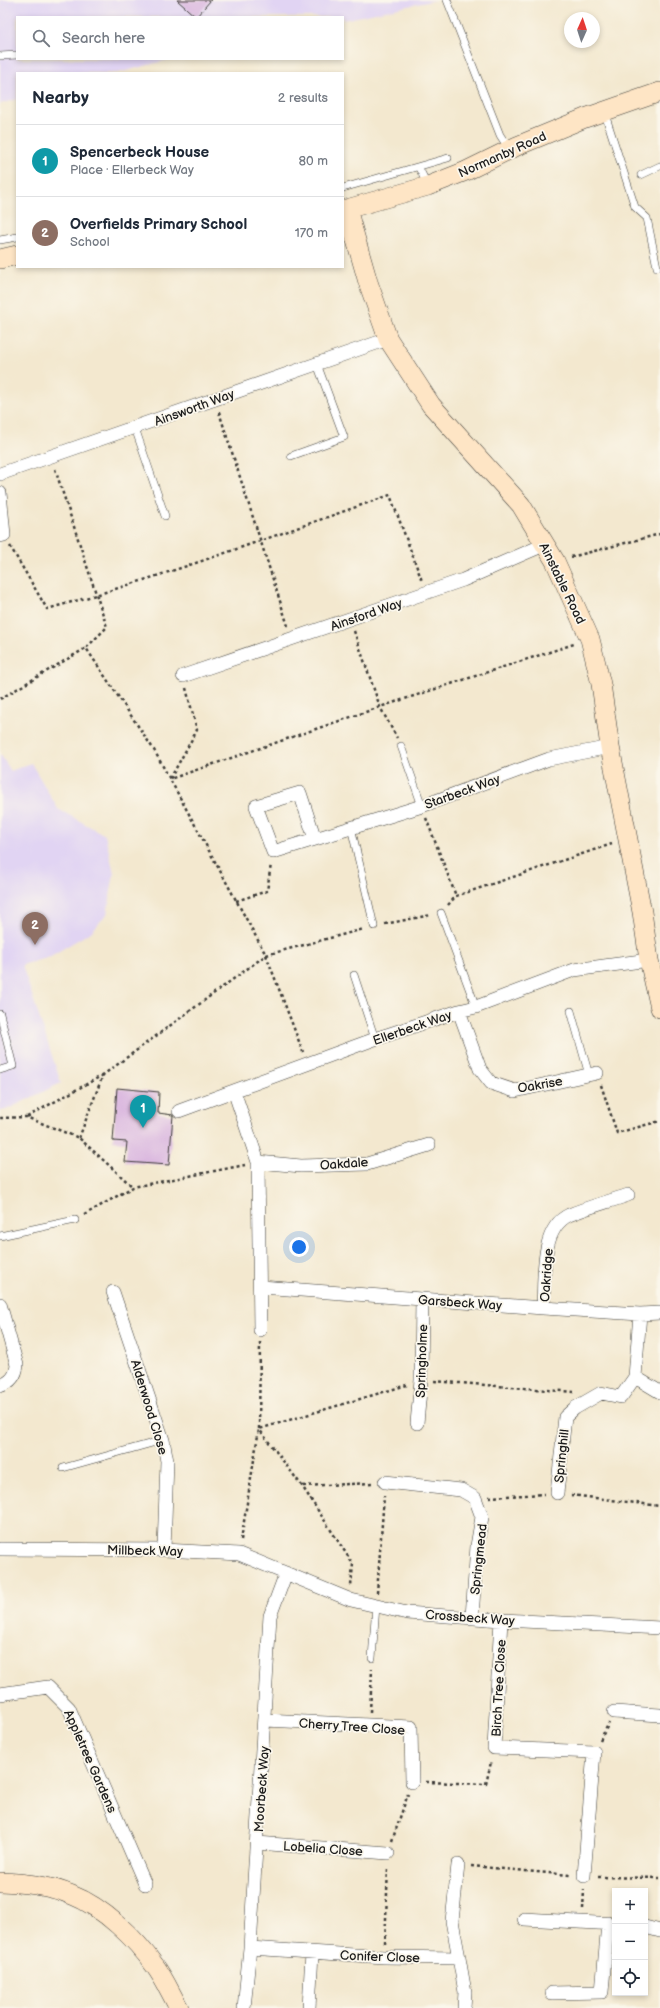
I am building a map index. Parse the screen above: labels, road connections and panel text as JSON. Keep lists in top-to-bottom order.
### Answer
{
  "streets": {
    "street": [
      "Normanby Road",
      "Ainsworth Way",
      "Ainstable Road",
      "Ainsford Way",
      "Starbeck Way",
      "Ellerbeck Way",
      "Oakrise",
      "Oakdale",
      "Oakridge",
      "Garsbeck Way",
      "Springholme",
      "Alderwood Close",
      "Springhill",
      "Millbeck Way",
      "Springmead",
      "Crossbeck Way",
      "Birch Tree Close",
      "Cherry Tree Close",
      "Appletree Gardens",
      "Moorbeck Way",
      "Lobelia Close",
      "Conifer Close"
    ]
  },
  "crossings": [
    ["Normanby Road", "Ainstable Road"],
    ["Ainsworth Way", "Ainstable Road"],
    ["Ainstable Road", "Ainsford Way"],
    ["Ainstable Road", "Starbeck Way"],
    ["Ainstable Road", "Ellerbeck Way"],
    ["Ellerbeck Way", "Oakrise"],
    ["Oakridge", "Garsbeck Way"],
    ["Garsbeck Way", "Springholme"],
    ["Alderwood Close", "Millbeck Way"],
    ["Millbeck Way", "Crossbeck Way"],
    ["Millbeck Way", "Moorbeck Way"],
    ["Springmead", "Crossbeck Way"],
    ["Crossbeck Way", "Birch Tree Close"],
    ["Crossbeck Way", "Moorbeck Way"],
    ["Cherry Tree Close", "Moorbeck Way"],
    ["Moorbeck Way", "Lobelia Close"],
    ["Moorbeck Way", "Conifer Close"]
  ],
  "north": "top",
  "page": {
    "search": "Search here",
    "heading": ["Nearby", "2 results"],
    "list": [
      {
        "mark": "1",
        "name": "Spencerbeck House",
        "note": "Place · Ellerbeck Way",
        "value": "80 m"
      },
      {
        "mark": "2",
        "name": "Overfields Primary School",
        "note": "School",
        "value": "170 m"
      }
    ],
    "pins": ["2", "1"],
    "map_buttons": ["+", "−"]
  }
}
